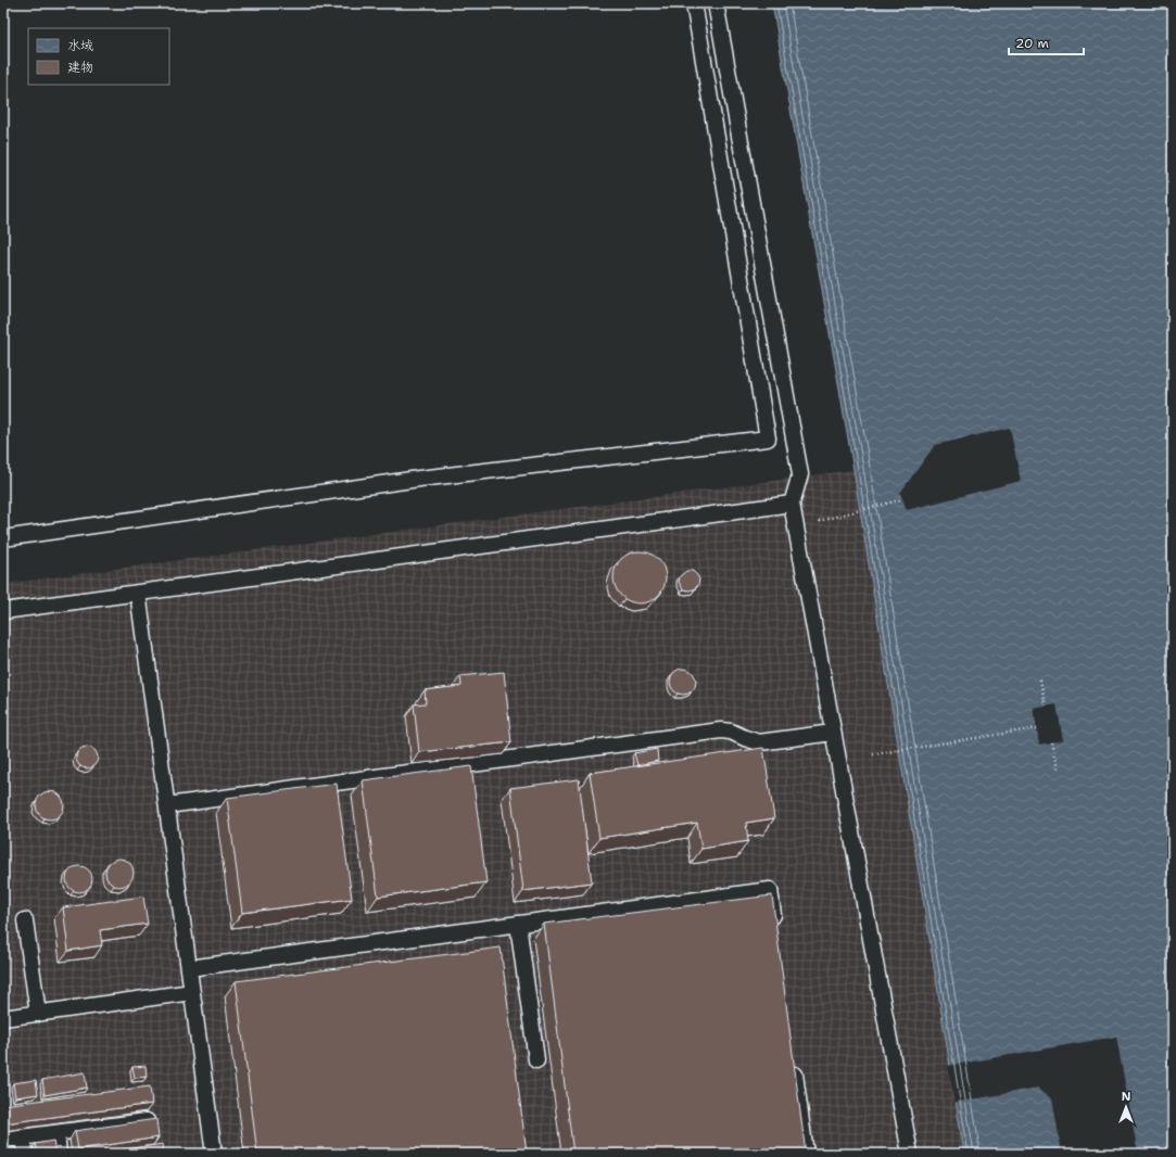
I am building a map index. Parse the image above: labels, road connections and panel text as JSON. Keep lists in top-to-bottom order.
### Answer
{
  "legend": ["水域", "建物"],
  "scale_bar": "20 m",
  "north": "top"
}
